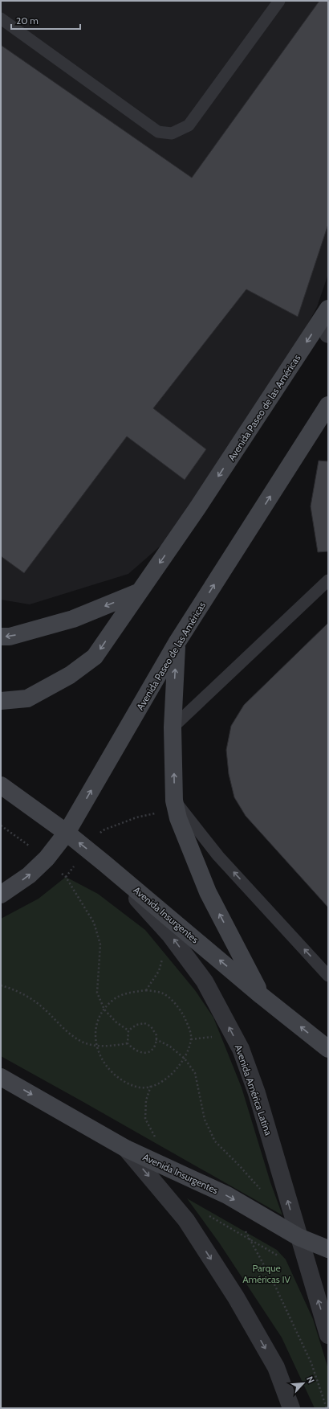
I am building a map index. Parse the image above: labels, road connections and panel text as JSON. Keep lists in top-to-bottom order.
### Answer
{
  "streets": {
    "main road": ["Avenida Paseo de las Américas", "Avenida Insurgentes"],
    "street": ["Avenida América Latina"]
  },
  "crossings": [
    ["Avenida Paseo de las Américas", "Avenida Insurgentes"],
    ["Avenida Insurgentes", "Avenida América Latina"]
  ],
  "parks": ["Parque Américas IV"],
  "scale_bar": "20 m",
  "north": "top right"
}
